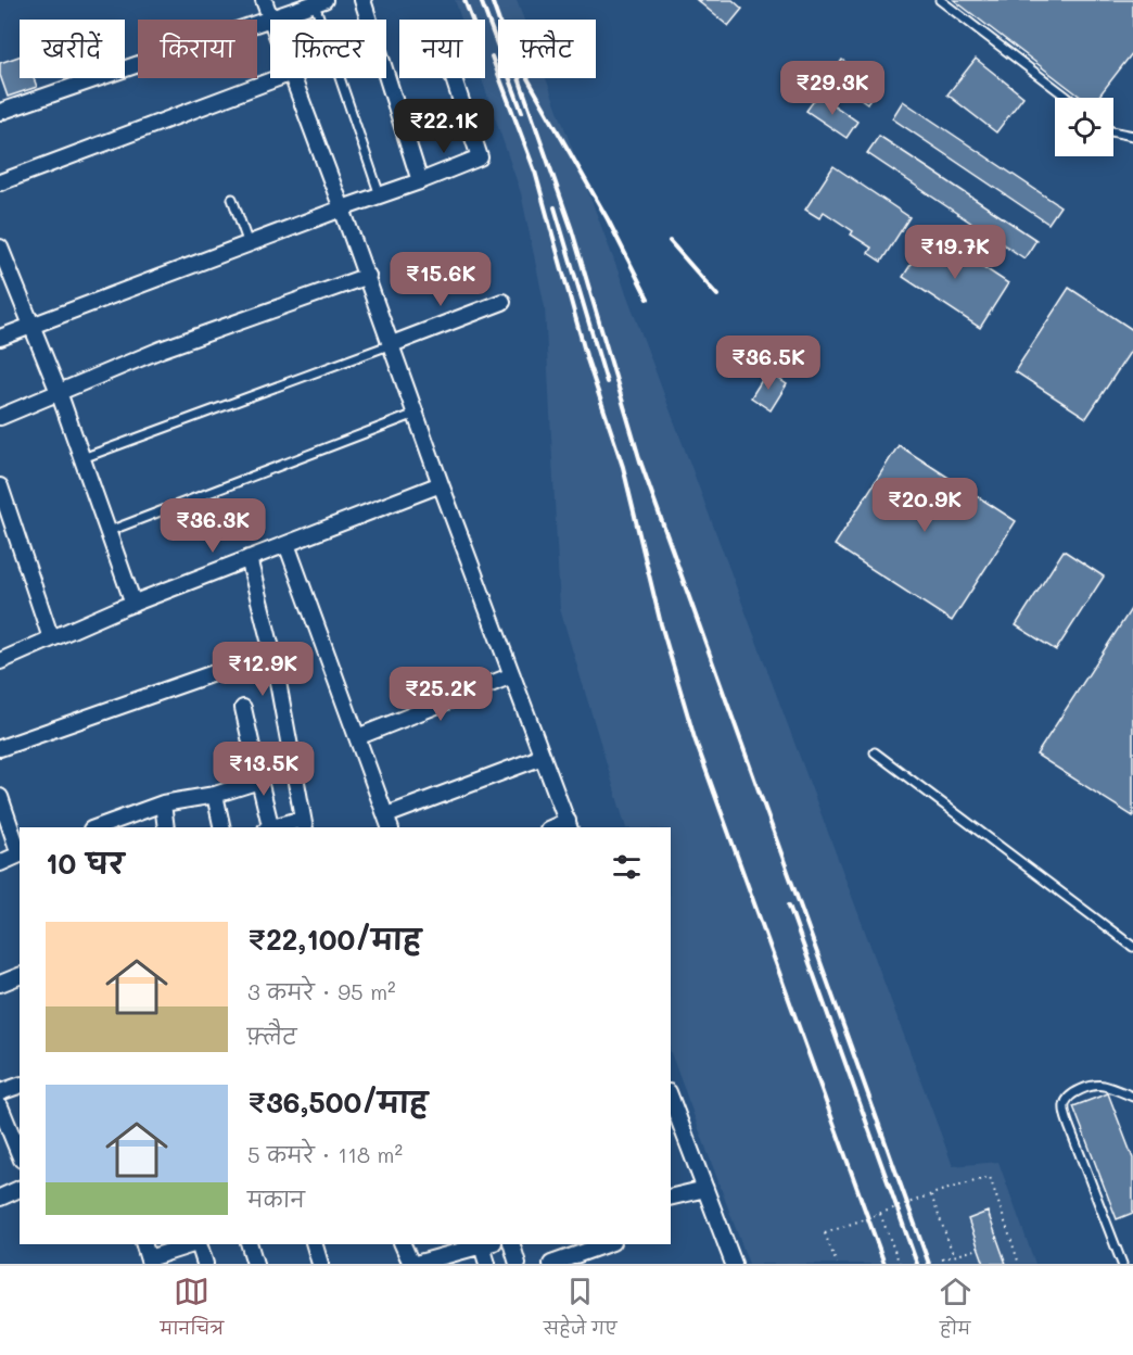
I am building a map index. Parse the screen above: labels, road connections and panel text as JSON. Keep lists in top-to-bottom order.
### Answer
{
  "page": {
    "chip": [
      "खरीदें",
      "किराया",
      "फ़िल्टर",
      "नया",
      "फ़्लैट"
    ],
    "price": [
      "₹29.3K",
      "₹22.1K",
      "₹19.7K",
      "₹15.6K",
      "₹36.5K",
      "₹20.9K",
      "₹36.3K",
      "₹12.9K",
      "₹25.2K",
      "₹13.5K"
    ],
    "heading": "10 घर",
    "list": [
      {
        "name": "₹22,100/माह",
        "note": "3 कमरे · 95 m² · फ़्लैट"
      },
      {
        "name": "₹36,500/माह",
        "note": "5 कमरे · 118 m² · मकान"
      }
    ],
    "tabs": ["मानचित्र", "सहेजे गए", "होम"]
  }
}
